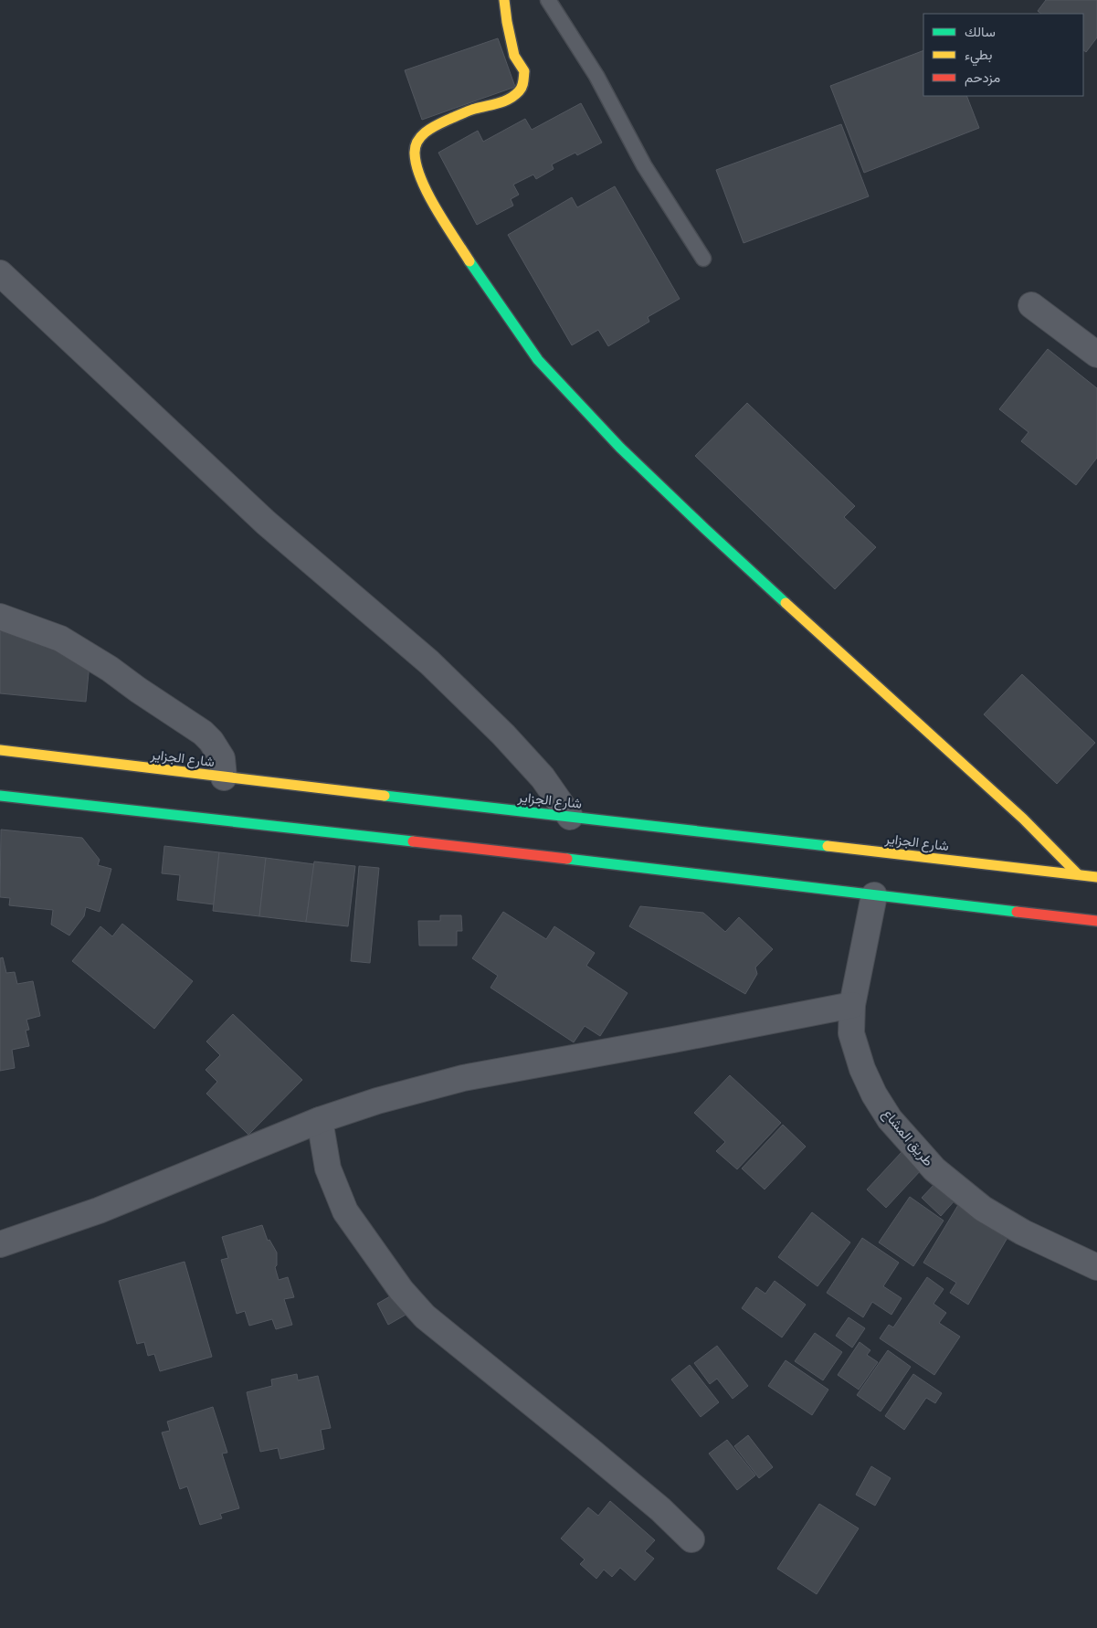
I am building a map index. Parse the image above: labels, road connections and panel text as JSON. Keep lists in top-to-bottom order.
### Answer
{
  "streets": {
    "main road": ["شارع الجزاير"],
    "street": ["طريق المشاع"]
  },
  "legend": ["سالك", "بطيء", "مزدحم"]
}
